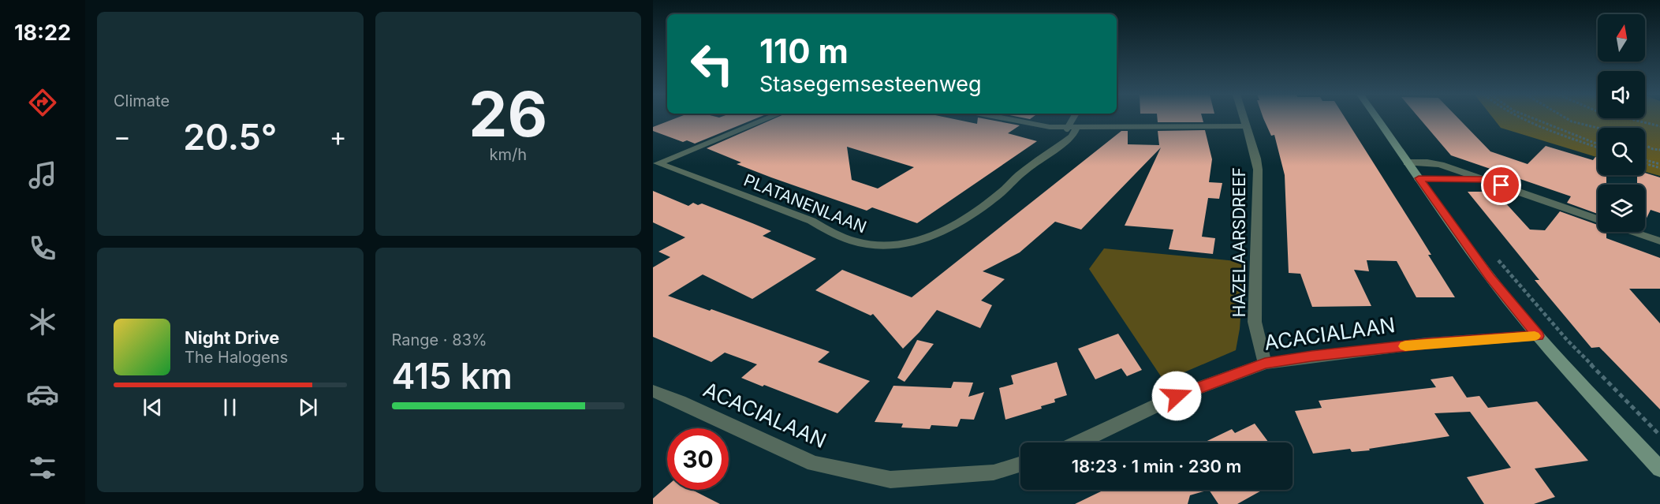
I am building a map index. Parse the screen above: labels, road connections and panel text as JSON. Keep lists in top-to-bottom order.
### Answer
{
  "streets": {
    "street": ["PLATANENLAAN", "HAZELAARSDREEF", "ACACIALAAN"]
  },
  "crossings": [
    ["HAZELAARSDREEF", "ACACIALAAN"]
  ],
  "north": "top",
  "page": {
    "tabs": "18:22",
    "tile": [
      "Climate",
      ["26", "km/h"],
      ["Range · 83%", "415 km"]
    ],
    "turn": ["110 m", "Stasegemsesteenweg"],
    "heat": ["−", "20.5°", "+"],
    "song": ["Night Drive", "The Halogens"],
    "limit": "30",
    "trip": "18:23 · 1 min · 230 m"
  }
}
